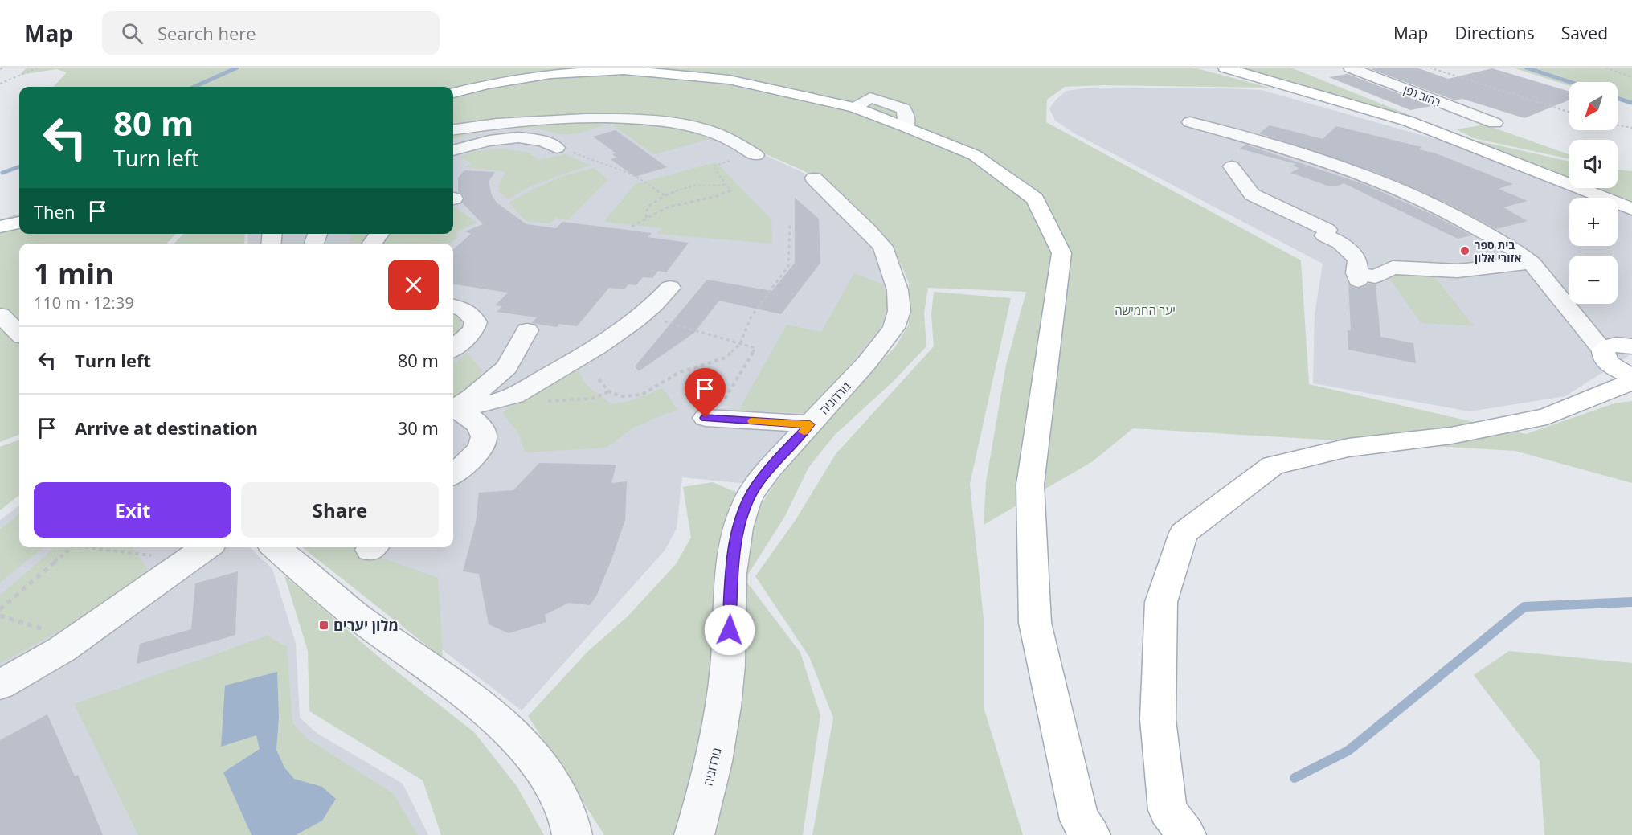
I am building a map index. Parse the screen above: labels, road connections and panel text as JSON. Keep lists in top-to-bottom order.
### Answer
{
  "streets": {
    "street": ["רחוב גפן", "גורדוניה"]
  },
  "parks": ["יער החמישה"],
  "places": {
    "other": ["בית ספר אזורי אלון"],
    "transit": ["מלון יערים"]
  },
  "north": "bottom left",
  "page": {
    "header": "Map",
    "search": "Search here",
    "nav": ["Map", "Directions", "Saved"],
    "map_buttons": ["+", "−"],
    "turn": ["80 m", "Turn left"],
    "then": "Then",
    "heading": ["1 min", "110 m · 12:39"],
    "list": [
      {
        "name": "Turn left",
        "value": "80 m"
      },
      {
        "name": "Arrive at destination",
        "value": "30 m"
      }
    ],
    "buttons": ["Exit", "Share"]
  }
}
